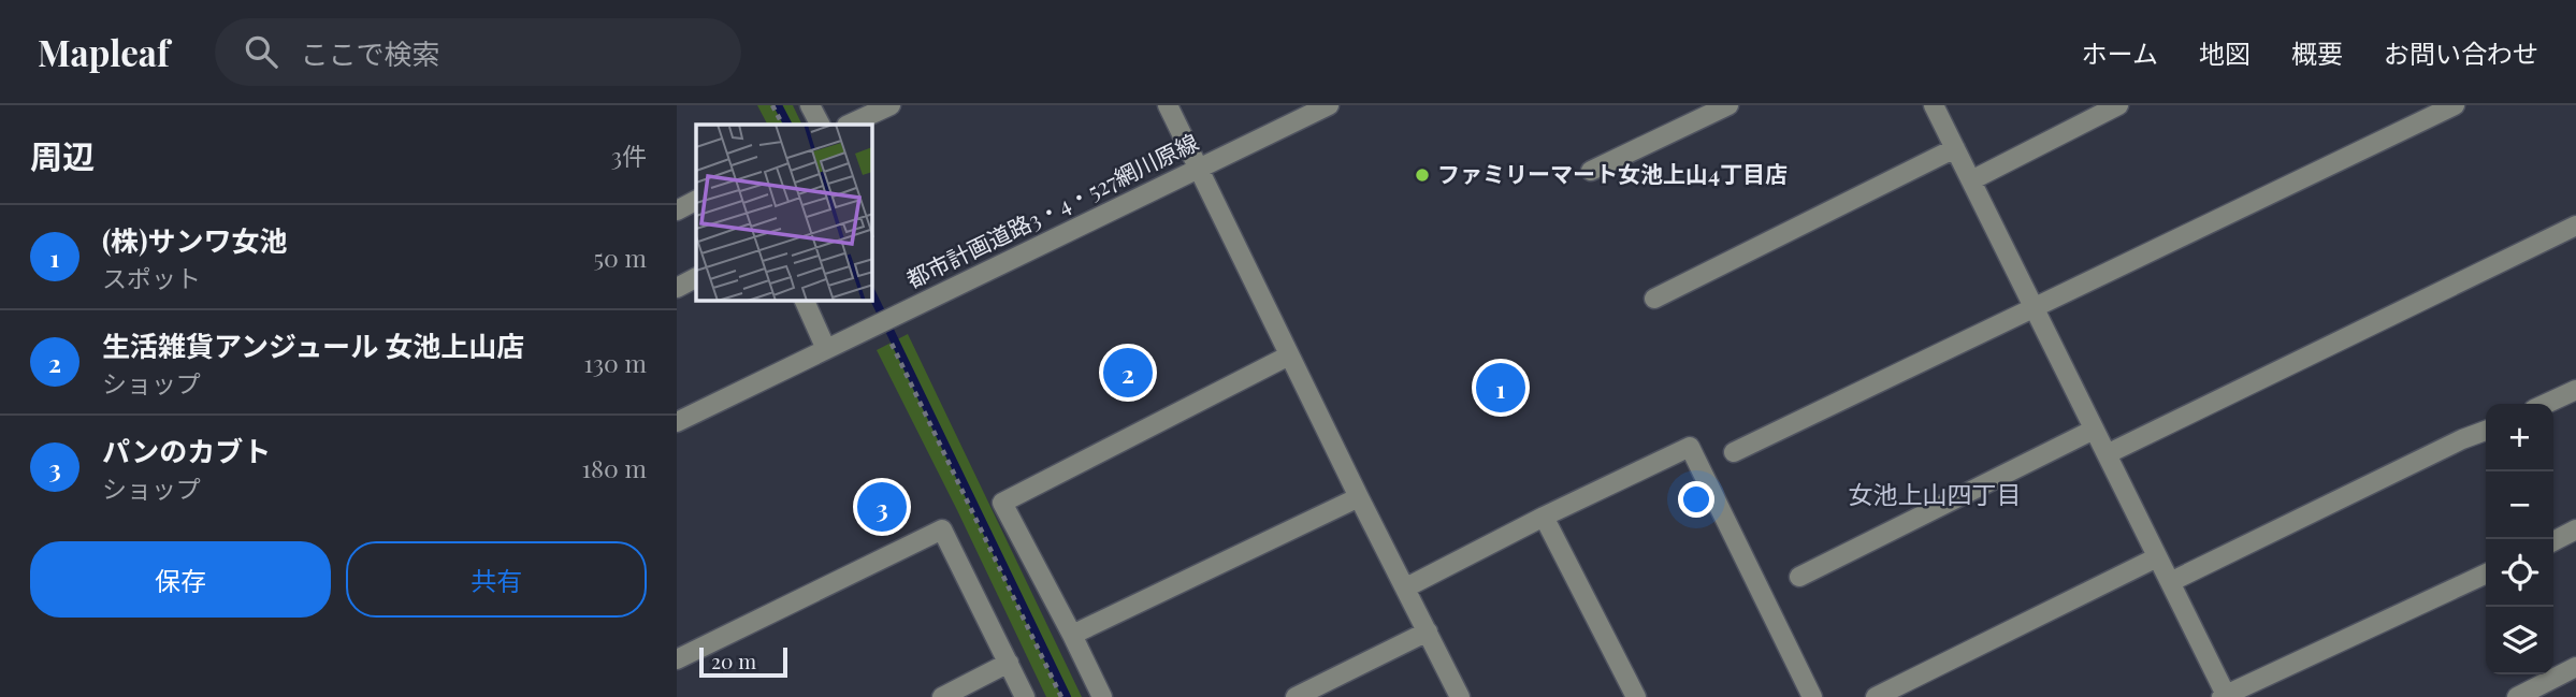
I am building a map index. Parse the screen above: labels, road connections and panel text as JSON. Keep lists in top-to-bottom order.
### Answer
{
  "streets": {
    "street": ["都市計画道路3・4・527網川原線"]
  },
  "districts": ["女池上山四丁目"],
  "places": ["ファミリーマート女池上山4丁目店"],
  "scale_bar": "20 m",
  "page": {
    "header": "Mapleaf",
    "search": "ここで検索",
    "nav": [
      "ホーム",
      "地図",
      "概要",
      "お問い合わせ"
    ],
    "heading": ["周辺", "3件"],
    "list": [
      {
        "mark": "1",
        "name": "(株)サンワ女池",
        "note": "スポット",
        "value": "50 m"
      },
      {
        "mark": "2",
        "name": "生活雑貨アンジュール 女池上山店",
        "note": "ショップ",
        "value": "130 m"
      },
      {
        "mark": "3",
        "name": "パンのカブト",
        "note": "ショップ",
        "value": "180 m"
      }
    ],
    "pins": ["2", "1", "3"],
    "map_buttons": ["+", "−"],
    "buttons": ["保存", "共有"],
    "scale": "20 m"
  }
}
